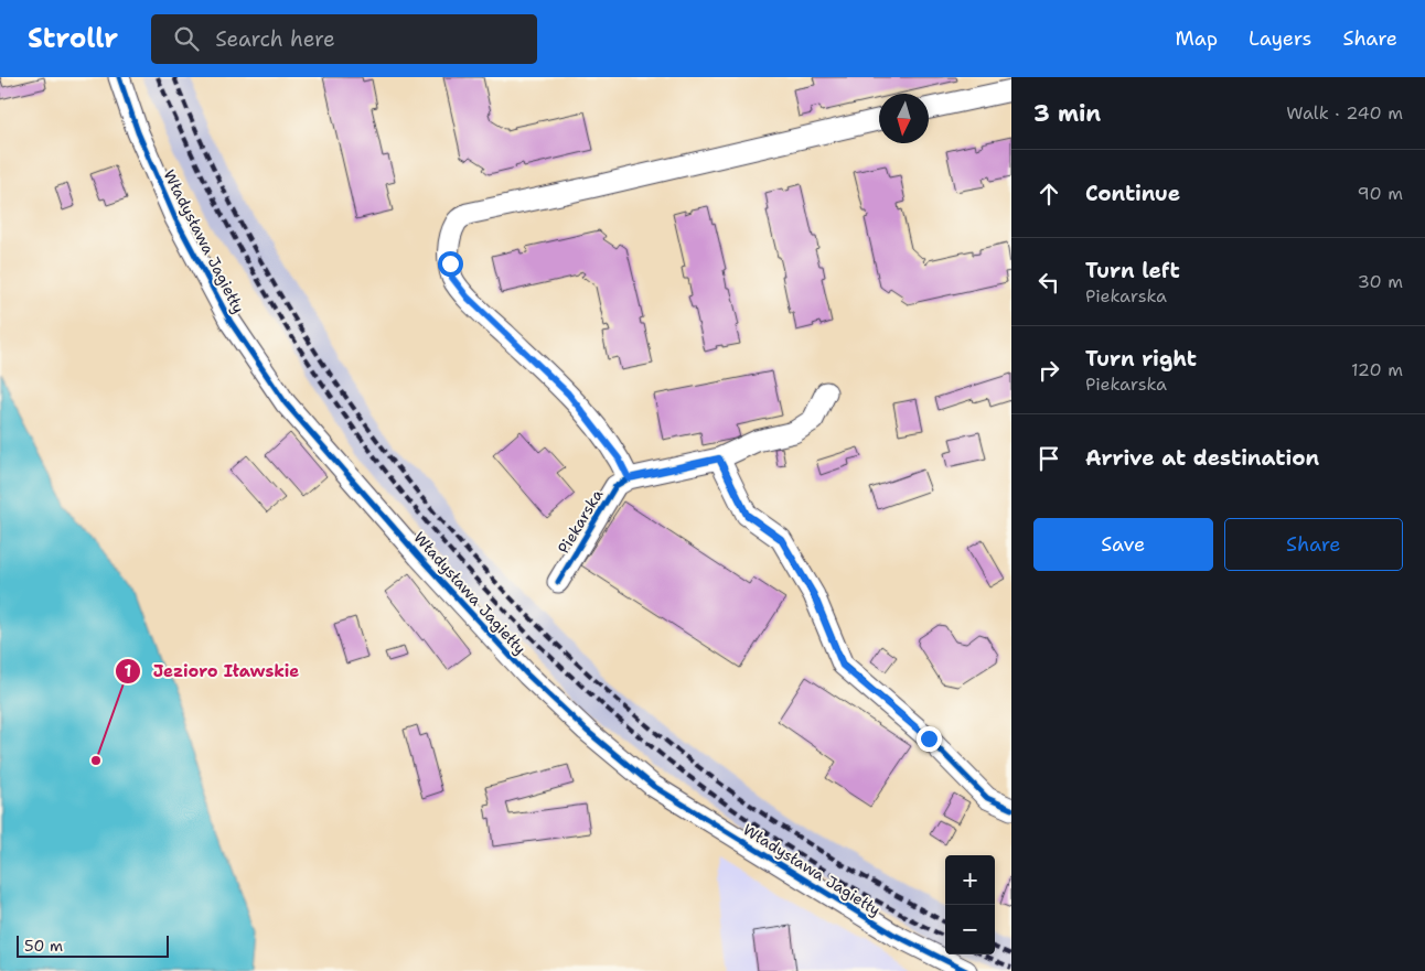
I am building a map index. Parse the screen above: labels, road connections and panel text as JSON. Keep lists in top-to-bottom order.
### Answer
{
  "streets": {
    "street": ["Władysława Jagiełły", "Piekarska"]
  },
  "places": ["Jezioro Iławskie"],
  "scale_bar": "50 m",
  "north": "bottom",
  "page": {
    "header": "Strollr",
    "search": "Search here",
    "nav": ["Map", "Layers", "Share"],
    "heading": ["3 min", "Walk · 240 m"],
    "list": [
      ["Continue", "90 m"],
      ["Turn left", "Piekarska", "30 m"],
      ["Turn right", "Piekarska", "120 m"],
      "Arrive at destination"
    ],
    "buttons": ["Save", "Share"],
    "map_buttons": ["+", "−"],
    "scale": "50 m"
  }
}
